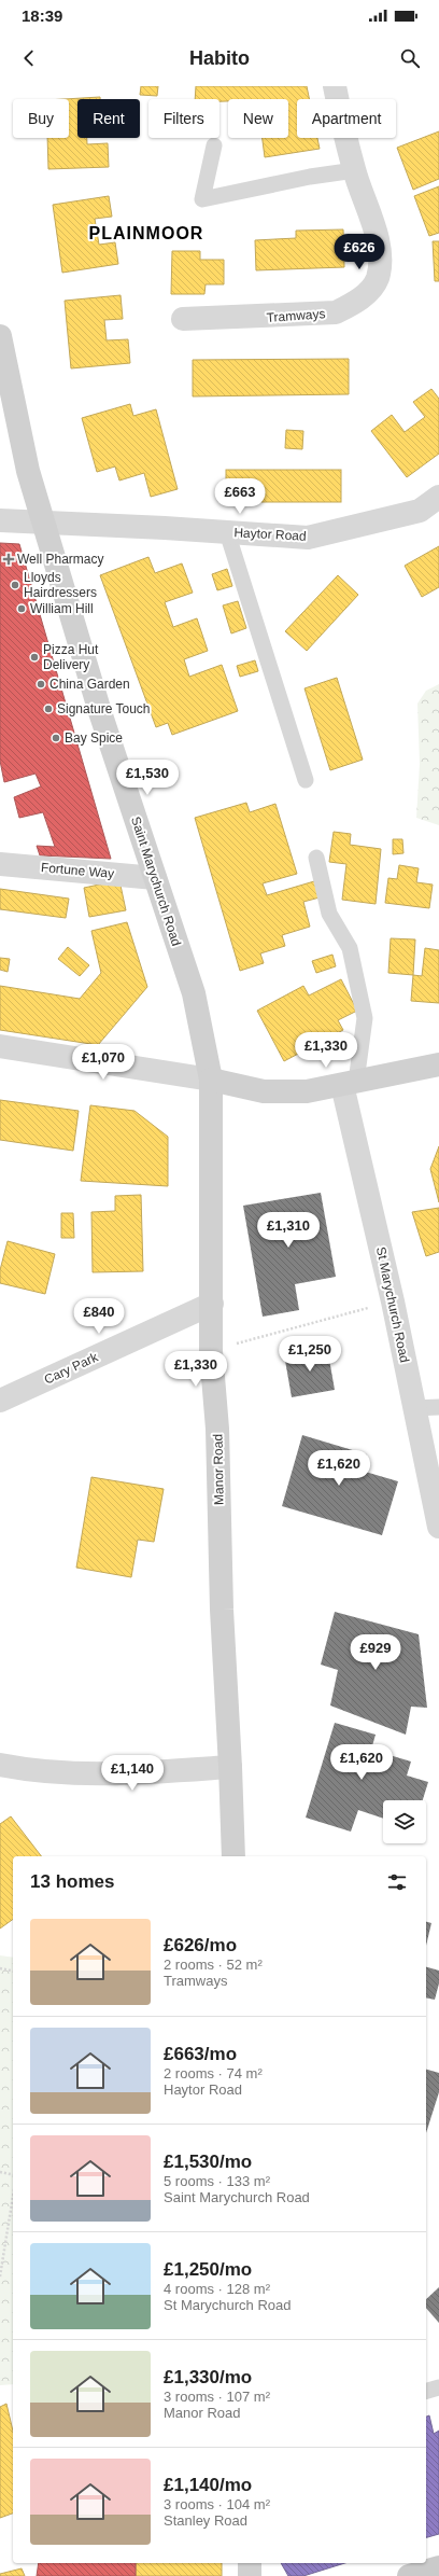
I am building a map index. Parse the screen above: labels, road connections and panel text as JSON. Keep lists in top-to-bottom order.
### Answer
{
  "streets": {
    "street": [
      "Tramways",
      "Haytor Road",
      "Fortune Way",
      "Saint Marychurch Road",
      "St Marychurch Road",
      "Cary Park",
      "Manor Road"
    ]
  },
  "crossings": [
    ["Haytor Road", "Saint Marychurch Road"],
    ["Fortune Way", "Saint Marychurch Road"],
    ["Saint Marychurch Road", "Manor Road"],
    ["Cary Park", "Manor Road"]
  ],
  "districts": ["PLAINMOOR"],
  "places": {
    "health": ["Well Pharmacy"],
    "other": [
      "Lloyds Hairdressers",
      "William Hill",
      "Pizza Hut Delivery",
      "China Garden",
      "Signature Touch",
      "Bay Spice"
    ]
  },
  "page": {
    "status": "18:39",
    "header": "Habito",
    "chip": [
      "Buy",
      "Rent",
      "Filters",
      "New",
      "Apartment"
    ],
    "price": [
      "£626",
      "£663",
      "£1,530",
      "£1,330",
      "£1,070",
      "£1,310",
      "£840",
      "£1,250",
      "£1,330",
      "£1,620",
      "£929",
      "£1,620",
      "£1,140"
    ],
    "heading": "13 homes",
    "list": [
      {
        "name": "£626/mo",
        "note": "2 rooms · 52 m² · Tramways"
      },
      {
        "name": "£663/mo",
        "note": "2 rooms · 74 m² · Haytor Road"
      },
      {
        "name": "£1,530/mo",
        "note": "5 rooms · 133 m² · Saint Marychurch Road"
      },
      {
        "name": "£1,250/mo",
        "note": "4 rooms · 128 m² · St Marychurch Road"
      },
      {
        "name": "£1,330/mo",
        "note": "3 rooms · 107 m² · Manor Road"
      },
      {
        "name": "£1,140/mo",
        "note": "3 rooms · 104 m² · Stanley Road"
      }
    ]
  }
}
